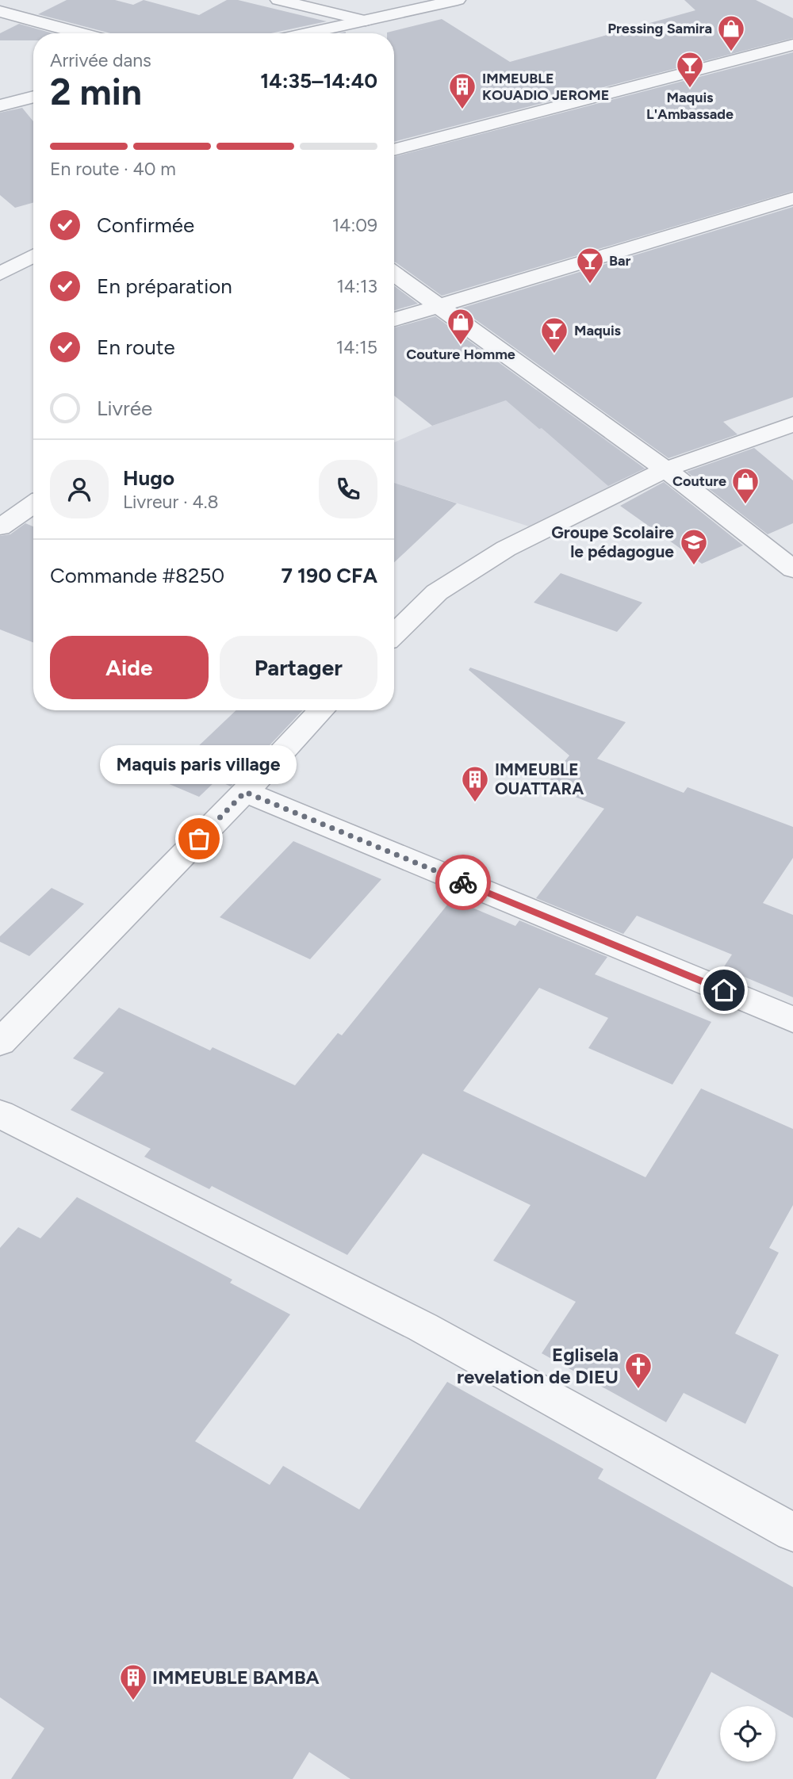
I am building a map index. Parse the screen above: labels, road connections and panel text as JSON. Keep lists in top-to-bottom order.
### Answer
{
  "places": {
    "shop": ["Pressing Samira", "Couture Homme", "Couture"],
    "bar": ["Maquis L'Ambassade", "Bar", "Maquis"],
    "building": ["IMMEUBLE KOUADIO JEROME", "IMMEUBLE OUATTARA", "IMMEUBLE BAMBA"],
    "school or university": ["Groupe Scolaire le pédagogue"],
    "other": ["Maquis paris village"],
    "church": ["Eglisela revelation de DIEU"]
  },
  "page": {
    "heading": ["2 min", "Arrivée dans", "14:35–14:40"],
    "panel": [
      "Hugo",
      "Livreur · 4.8",
      "Commande #8250",
      "7 190 CFA"
    ],
    "bar": "En route · 40 m",
    "list": [
      ["Confirmée", "14:09"],
      ["En préparation", "14:13"],
      ["En route", "14:15"],
      "Livrée"
    ],
    "buttons": ["Aide", "Partager"],
    "bubble": "Maquis paris village"
  }
}
